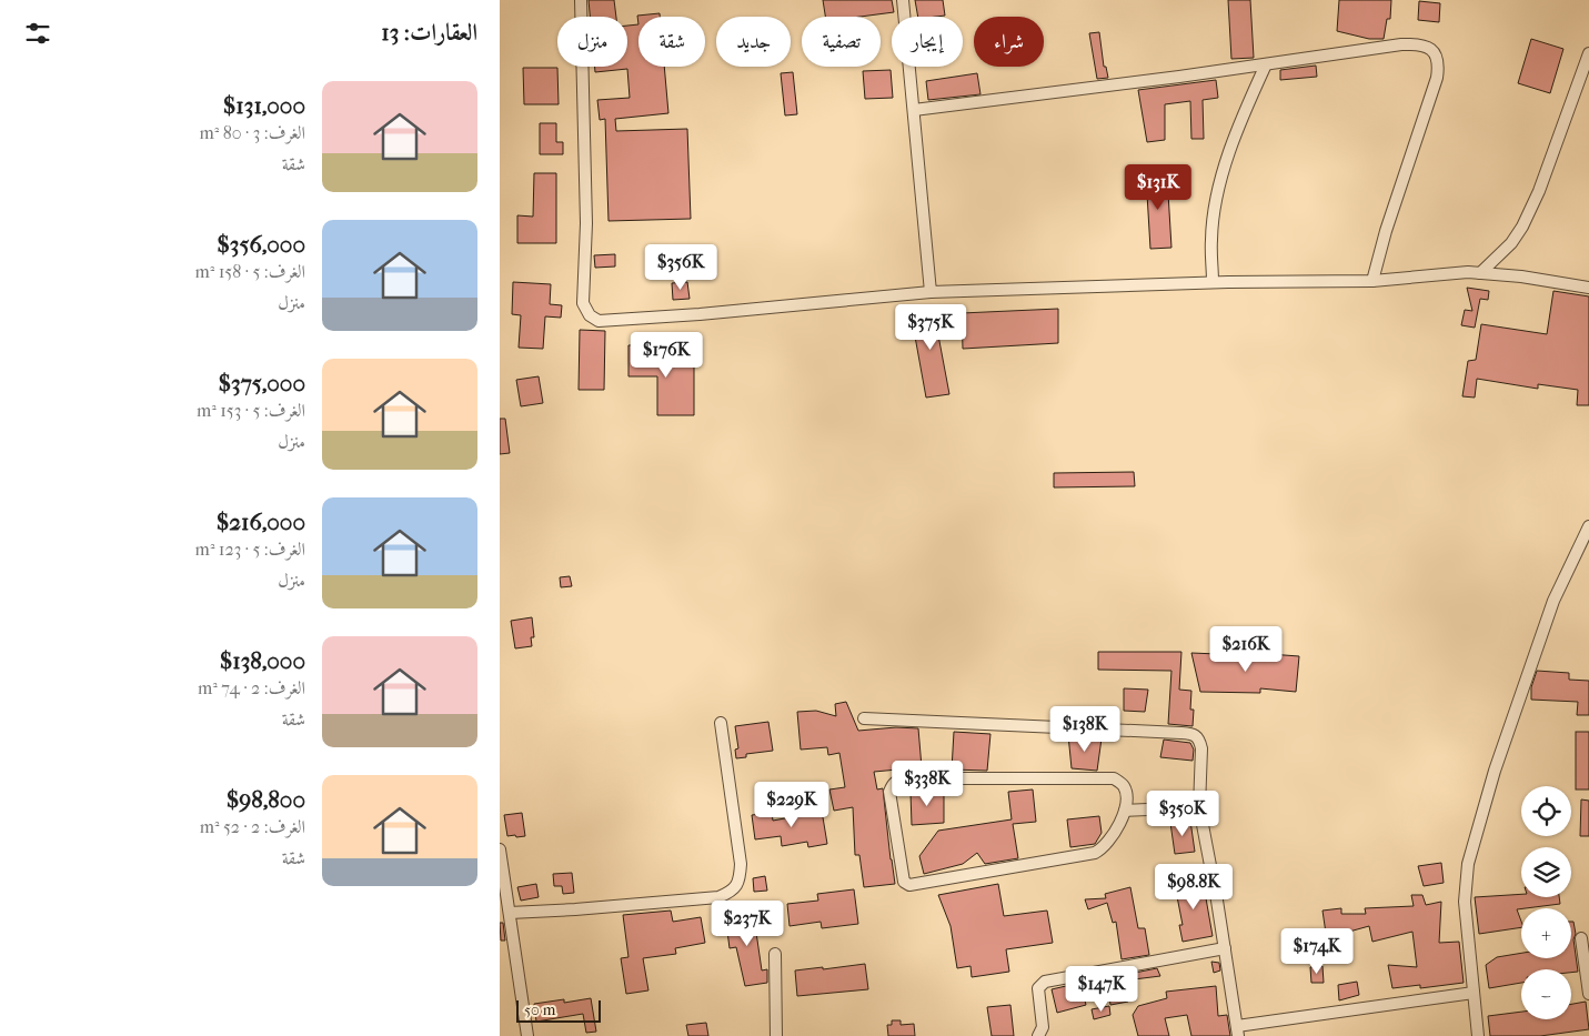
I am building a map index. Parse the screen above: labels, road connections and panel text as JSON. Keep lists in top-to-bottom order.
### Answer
{
  "scale_bar": "50 m",
  "page": {
    "heading": "العقارات: 13",
    "chip": [
      "شراء",
      "إيجار",
      "تصفية",
      "جديد",
      "شقة",
      "منزل"
    ],
    "list": [
      {
        "name": "$131,000",
        "note": "الغرف: 3 · 80 m² · شقة"
      },
      {
        "name": "$356,000",
        "note": "الغرف: 5 · 158 m² · منزل"
      },
      {
        "name": "$375,000",
        "note": "الغرف: 5 · 153 m² · منزل"
      },
      {
        "name": "$216,000",
        "note": "الغرف: 5 · 123 m² · منزل"
      },
      {
        "name": "$138,000",
        "note": "الغرف: 2 · 74 m² · شقة"
      },
      {
        "name": "$98,800",
        "note": "الغرف: 2 · 52 m² · شقة"
      }
    ],
    "price": [
      "$131K",
      "$356K",
      "$375K",
      "$176K",
      "$216K",
      "$138K",
      "$338K",
      "$229K",
      "$350K",
      "$98.8K",
      "$237K",
      "$174K",
      "$147K"
    ],
    "map_buttons": ["+", "−"],
    "scale": "50 m"
  }
}
